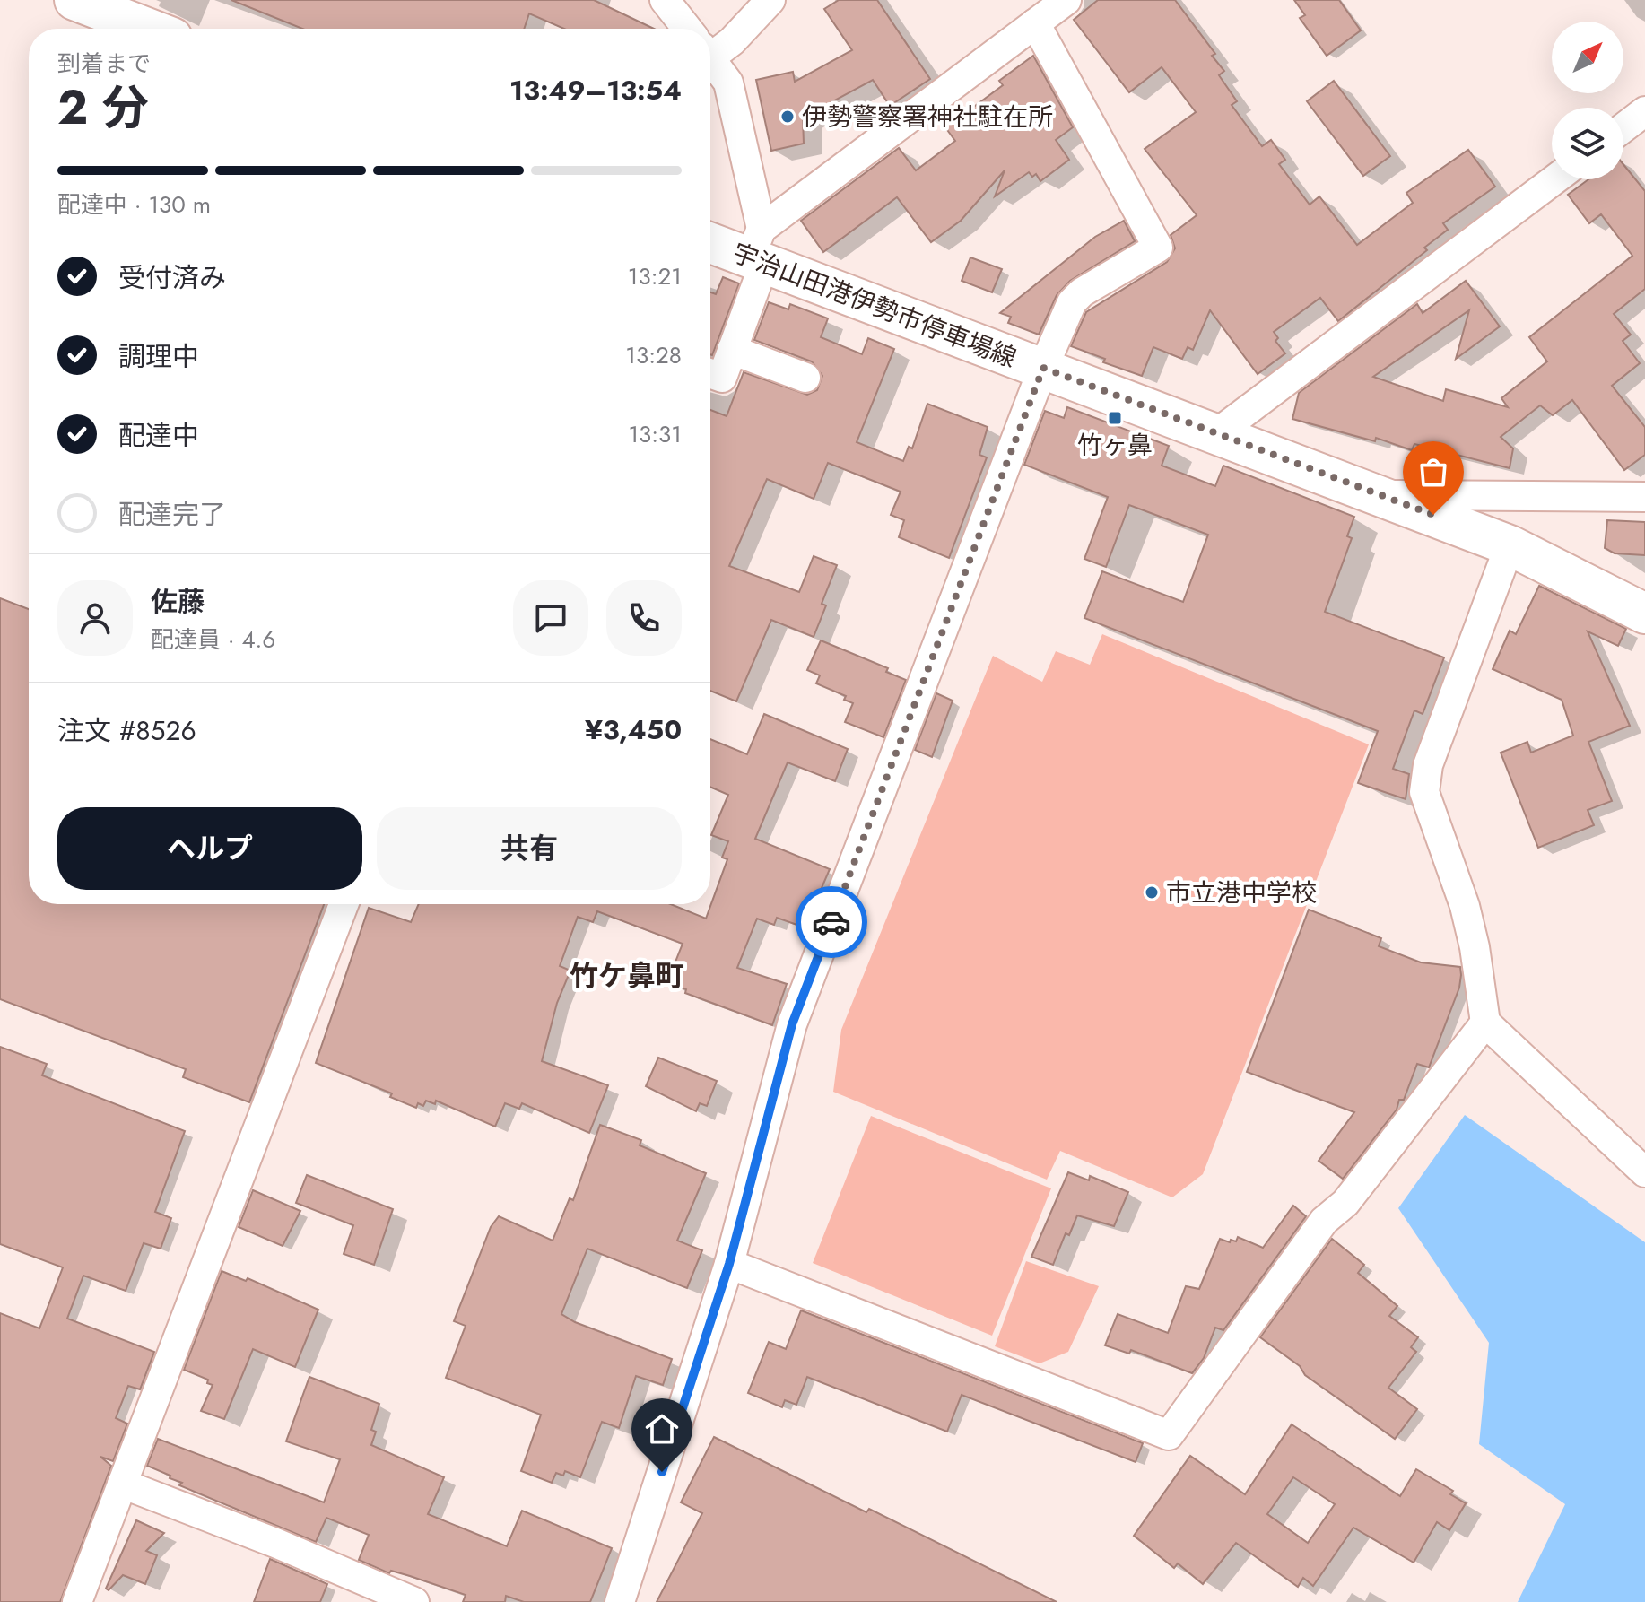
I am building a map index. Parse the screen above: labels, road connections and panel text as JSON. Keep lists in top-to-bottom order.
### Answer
{
  "streets": {
    "main road": ["宇治山田港伊勢市停車場線"]
  },
  "districts": ["竹ケ鼻町"],
  "places": {
    "other": ["伊勢警察署神社駐在所", "市立港中学校"],
    "transit": ["竹ヶ鼻"]
  },
  "north": "top right",
  "page": {
    "heading": ["2 分", "到着まで", "13:49–13:54"],
    "panel": [
      "佐藤",
      "配達員 · 4.6",
      "注文 #8526",
      "¥3,450"
    ],
    "bar": "配達中 · 130 m",
    "list": [
      ["受付済み", "13:21"],
      ["調理中", "13:28"],
      ["配達中", "13:31"],
      "配達完了"
    ],
    "buttons": ["ヘルプ", "共有"]
  }
}
